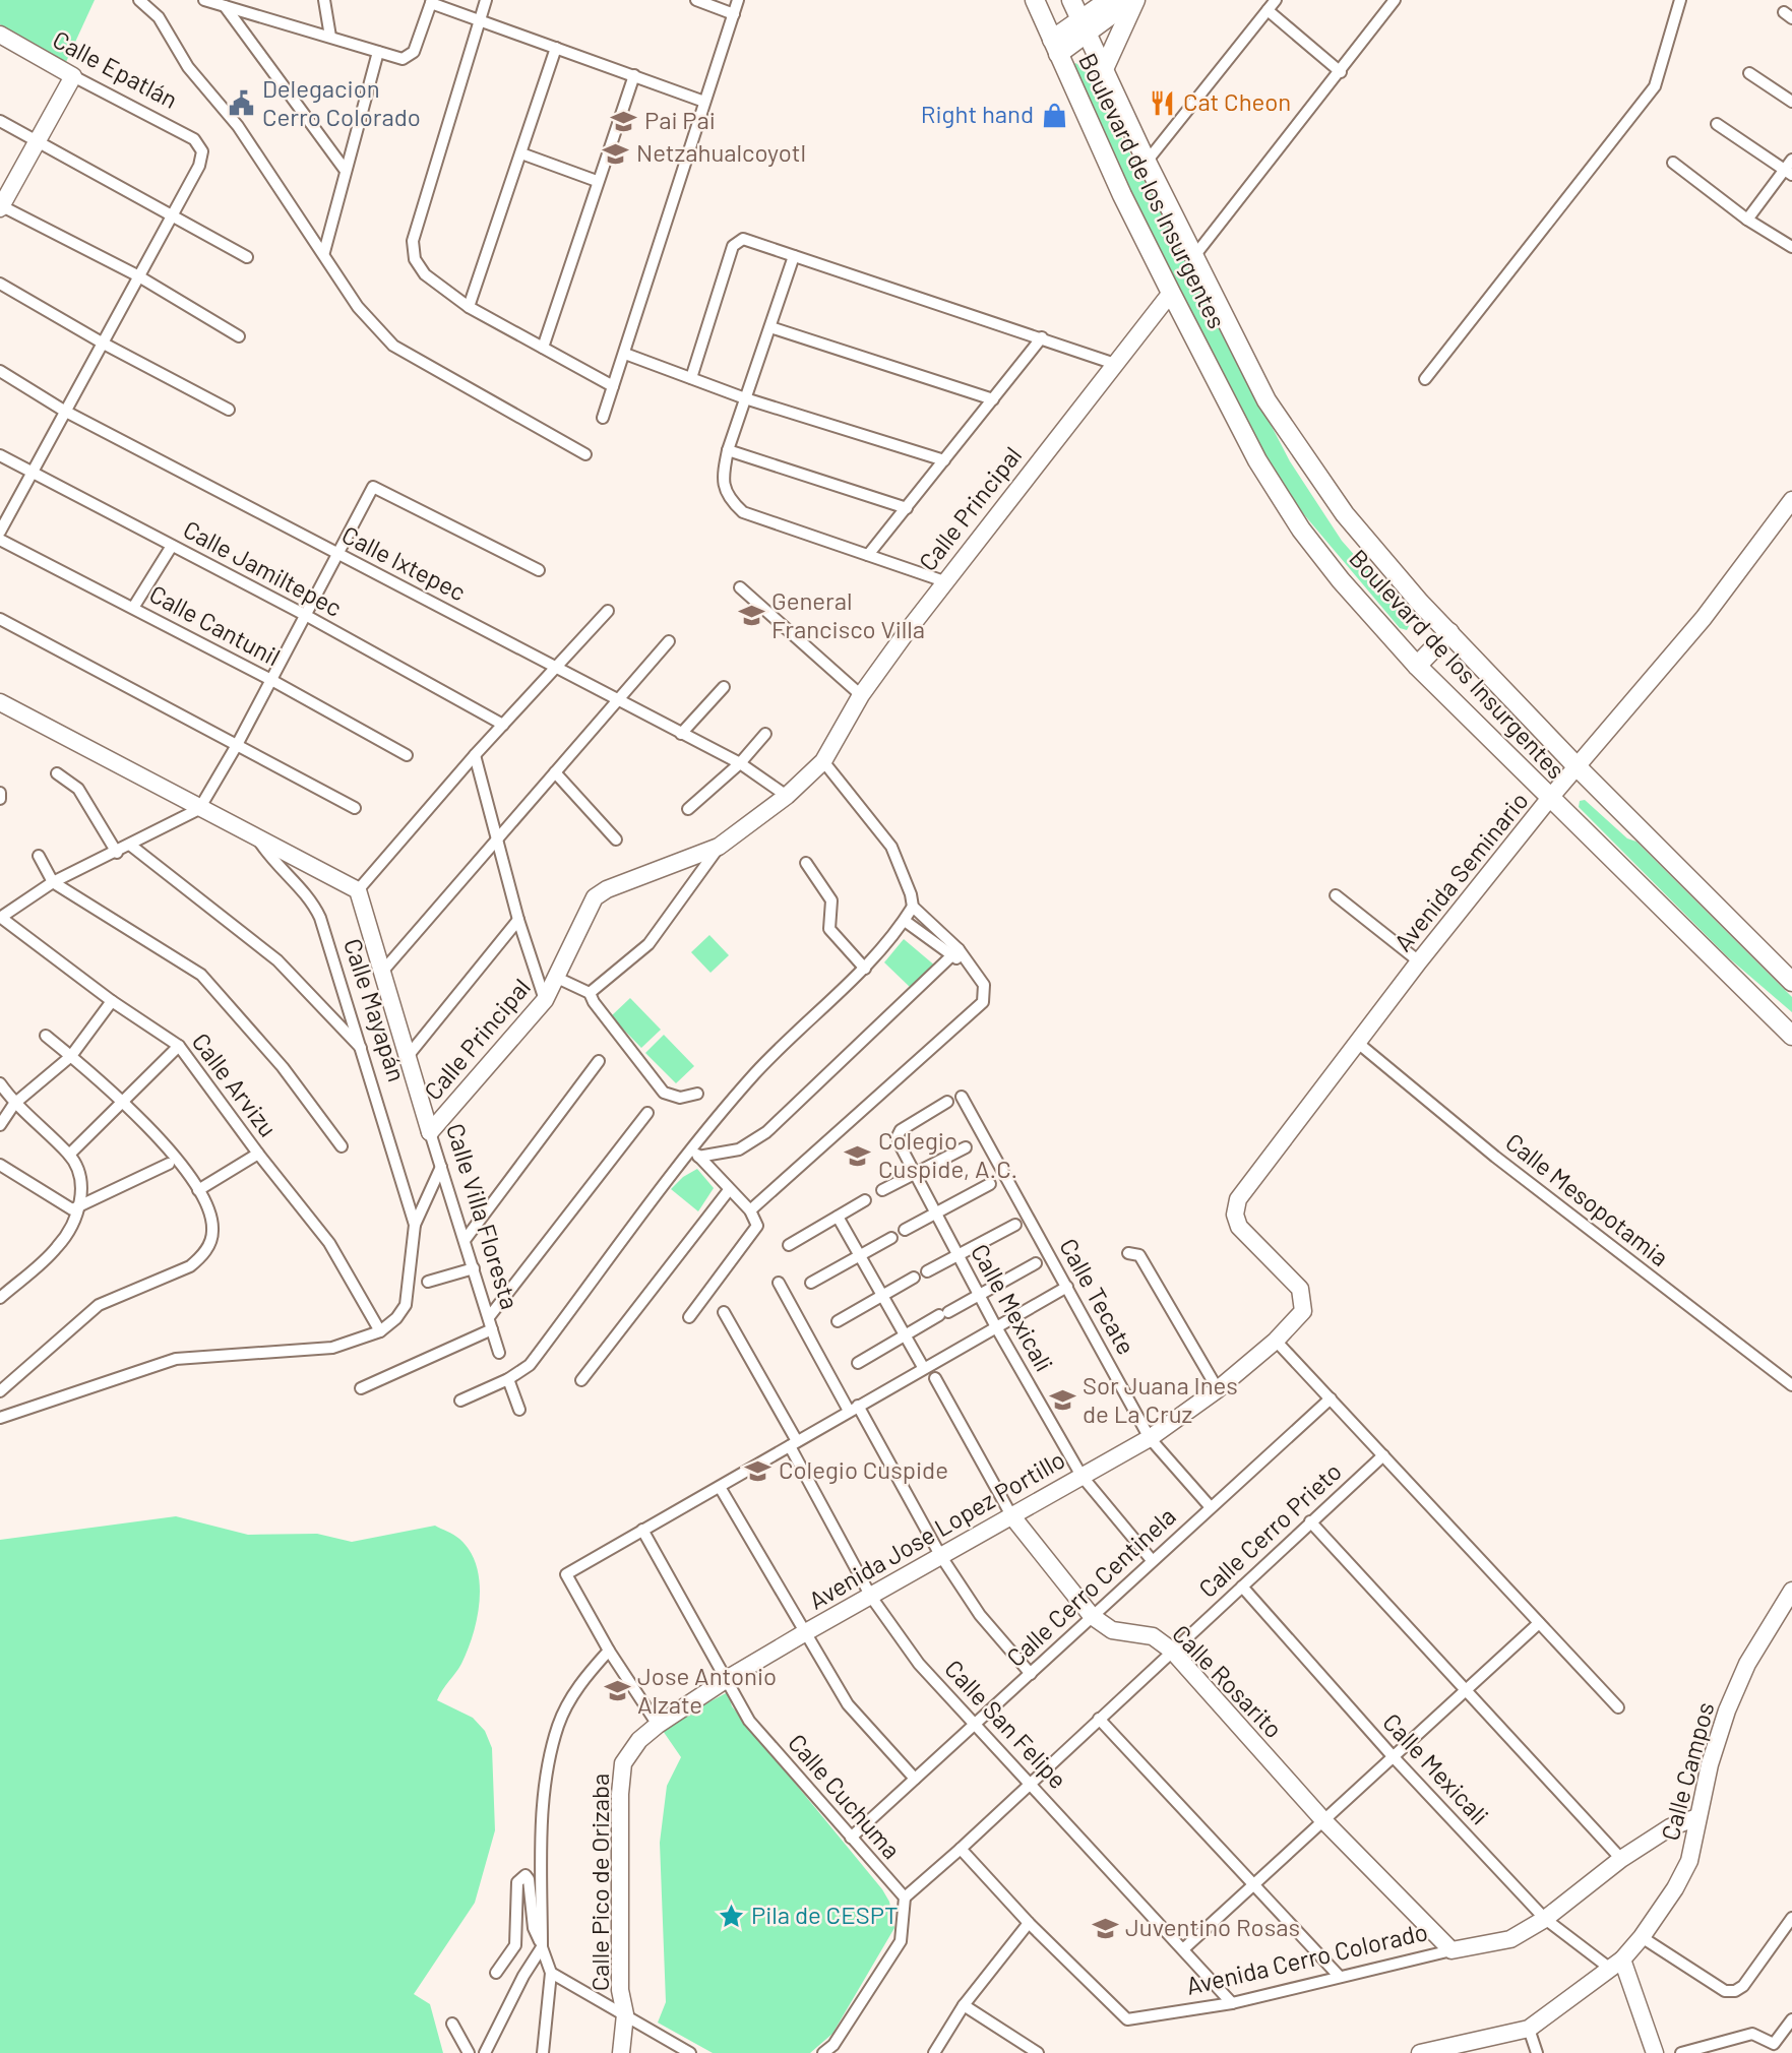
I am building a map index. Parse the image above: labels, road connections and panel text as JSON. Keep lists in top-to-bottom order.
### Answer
{
  "streets": {
    "main road": ["Boulevard de los Insurgentes"],
    "street": [
      "Calle Epatlán",
      "Calle Principal",
      "Calle Ixtepec",
      "Calle Jamiltepec",
      "Calle Cantunil",
      "Avenida Seminario",
      "Calle Mayapán",
      "Calle Arvizu",
      "Calle Mesopotamia",
      "Calle Villa Floresta",
      "Calle Tecate",
      "Calle Mexicali",
      "Avenida Jose Lopez Portillo",
      "Calle Cerro Prieto",
      "Calle Cerro Centinela",
      "Calle Rosarito",
      "Calle San Felipe",
      "Calle Campos",
      "Calle Cuchuma",
      "Calle Pico de Orizaba",
      "Avenida Cerro Colorado"
    ]
  },
  "crossings": [
    ["Boulevard de los Insurgentes", "Calle Principal"],
    ["Boulevard de los Insurgentes", "Avenida Seminario"],
    ["Calle Principal", "Calle Ixtepec"],
    ["Calle Principal", "Calle Villa Floresta"],
    ["Avenida Seminario", "Calle Mesopotamia"],
    ["Avenida Seminario", "Avenida Jose Lopez Portillo"],
    ["Calle Mayapán", "Calle Arvizu"],
    ["Calle Mayapán", "Calle Villa Floresta"],
    ["Calle Tecate", "Avenida Jose Lopez Portillo"],
    ["Calle Tecate", "Calle Cerro Centinela"],
    ["Calle Mexicali", "Avenida Jose Lopez Portillo"],
    ["Calle Mexicali", "Calle Cerro Prieto"],
    ["Calle Mexicali", "Calle Cerro Centinela"],
    ["Calle Mexicali", "Calle Campos"],
    ["Calle Mexicali", "Avenida Cerro Colorado"],
    ["Avenida Jose Lopez Portillo", "Calle Rosarito"],
    ["Avenida Jose Lopez Portillo", "Calle San Felipe"],
    ["Avenida Jose Lopez Portillo", "Calle Cuchuma"],
    ["Avenida Jose Lopez Portillo", "Calle Pico de Orizaba"],
    ["Calle Cerro Prieto", "Calle Rosarito"],
    ["Calle Cerro Prieto", "Calle San Felipe"],
    ["Calle Cerro Prieto", "Calle Cuchuma"],
    ["Calle Cerro Prieto", "Avenida Cerro Colorado"],
    ["Calle Cerro Centinela", "Calle Rosarito"],
    ["Calle Cerro Centinela", "Calle San Felipe"],
    ["Calle Cerro Centinela", "Calle Cuchuma"],
    ["Calle Rosarito", "Avenida Cerro Colorado"],
    ["Calle San Felipe", "Avenida Cerro Colorado"],
    ["Calle Campos", "Avenida Cerro Colorado"]
  ],
  "places": {
    "restaurant": ["Cat Cheon"],
    "public building": ["Delegacion Cerro Colorado"],
    "shop": ["Right hand"],
    "school or university": [
      "Pai Pai",
      "Netzahualcoyotl",
      "General Francisco Villa",
      "Colegio Cuspide, A.C.",
      "Sor Juana Ines de La Cruz",
      "Colegio Cuspide",
      "Jose Antonio Alzate",
      "Juventino Rosas"
    ],
    "place": ["Pila de CESPT"]
  }
}
